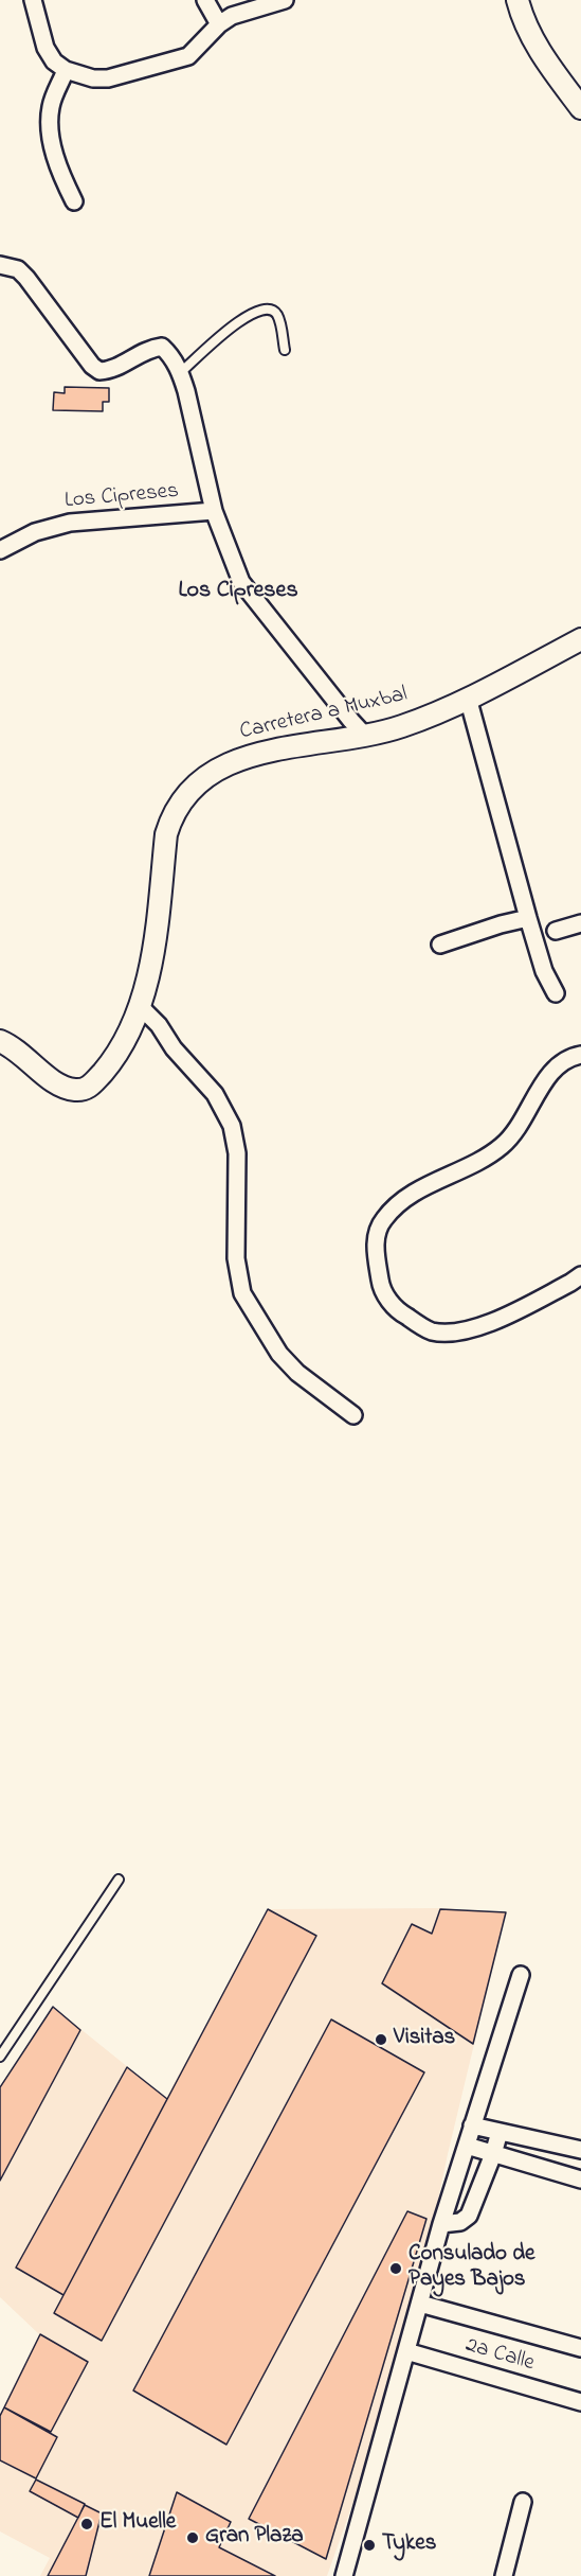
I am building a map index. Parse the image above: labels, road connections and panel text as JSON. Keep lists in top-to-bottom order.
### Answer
{
  "streets": {
    "street": ["Los Cipreses", "Carretera a Muxbal", "2a Calle"]
  },
  "districts": ["Los Cipreses"],
  "places": [
    "Visitas",
    "Consulado de Payes Bajos",
    "El Muelle",
    "Gran Plaza",
    "Tykes"
  ]
}
